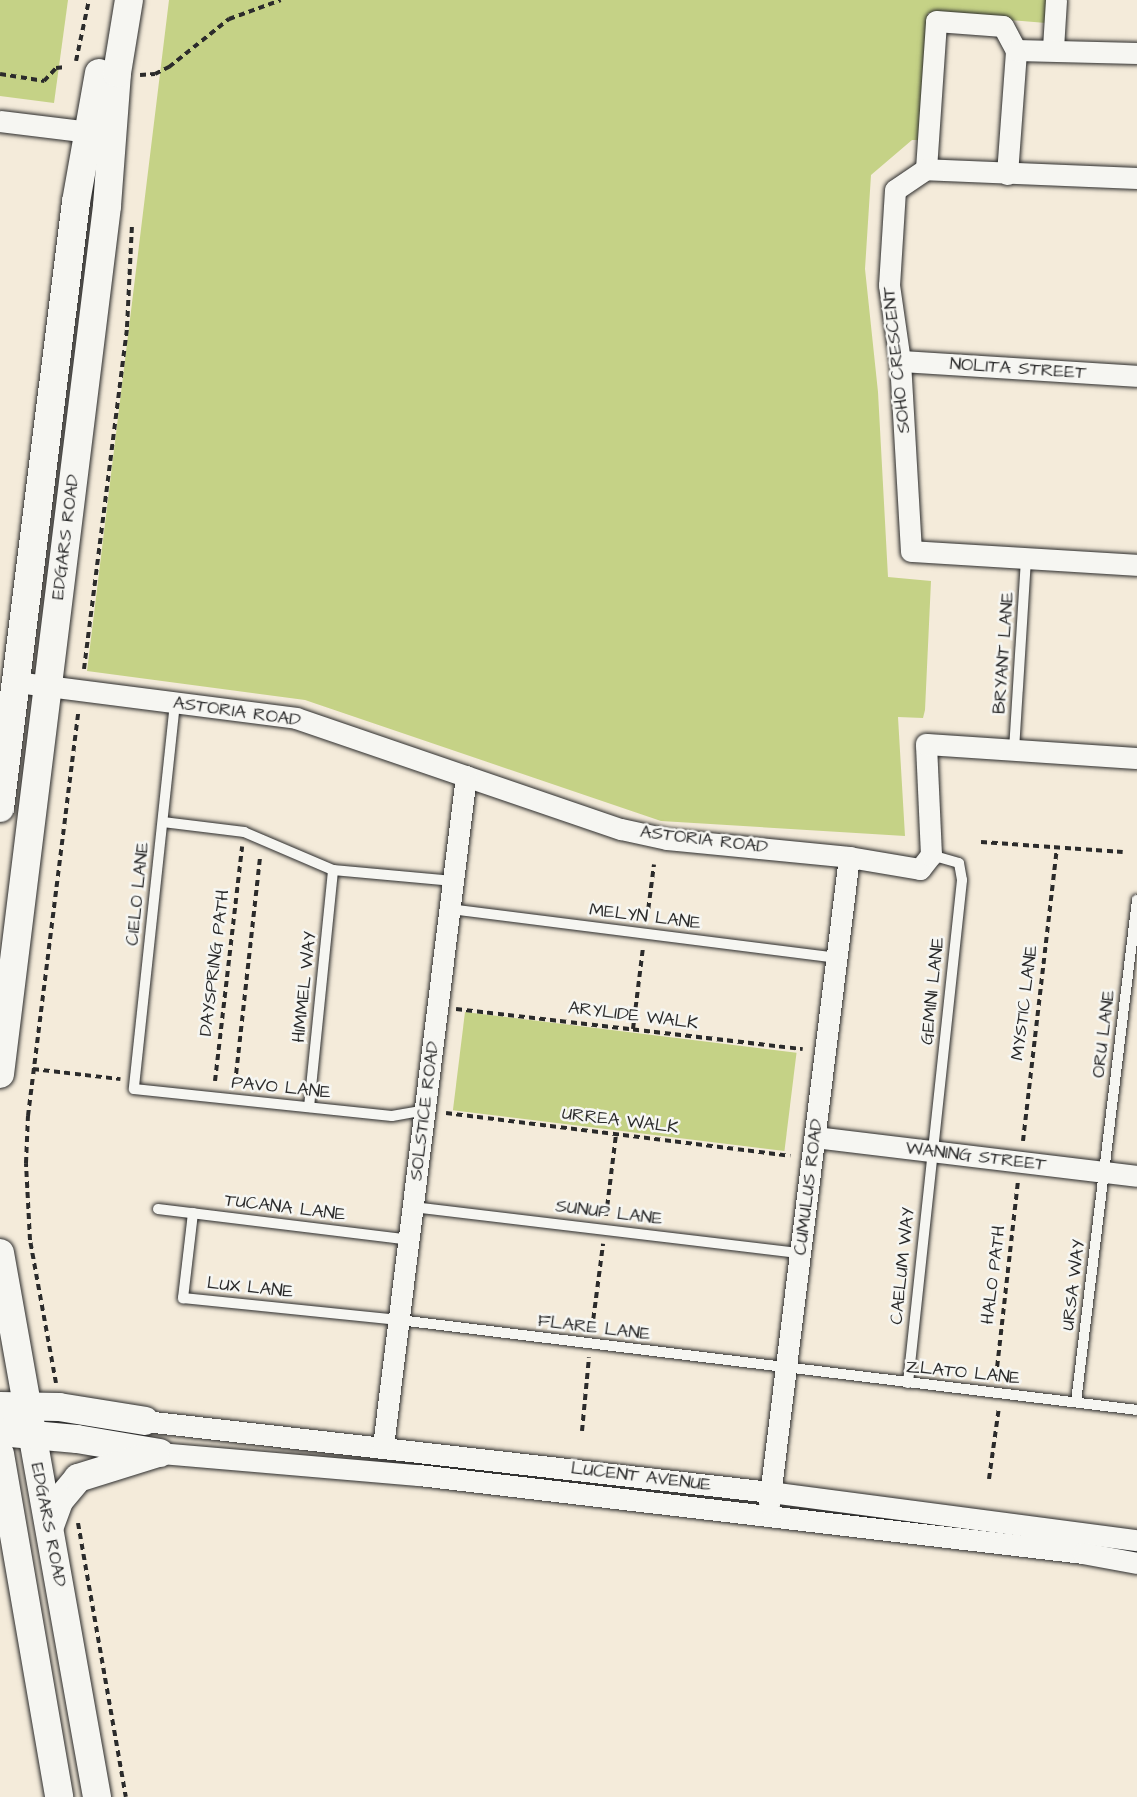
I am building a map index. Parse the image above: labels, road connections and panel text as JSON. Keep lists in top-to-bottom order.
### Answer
{
  "streets": {
    "main road": ["EDGARS ROAD"],
    "street": [
      "SOHO CRESCENT",
      "NOLITA STREET",
      "ASTORIA ROAD",
      "SOLSTICE ROAD",
      "WANING STREET",
      "CUMULUS ROAD",
      "LUCENT AVENUE"
    ],
    "lane": [
      "BRYANT LANE",
      "CIELO LANE",
      "MELYN LANE",
      "HIMMEL WAY",
      "GEMINI LANE",
      "ORU LANE",
      "PAVO LANE",
      "TUCANA LANE",
      "SUNUP LANE",
      "CAELUM WAY",
      "URSA WAY",
      "LUX LANE",
      "FLARE LANE",
      "ZLATO LANE"
    ],
    "path": [
      "DAYSPRING PATH",
      "MYSTIC LANE",
      "ARYLIDE WALK",
      "URREA WALK",
      "HALO PATH"
    ]
  },
  "crossings": [
    ["SOHO CRESCENT", "NOLITA STREET"],
    ["SOHO CRESCENT", "BRYANT LANE"],
    ["EDGARS ROAD", "ASTORIA ROAD"],
    ["ASTORIA ROAD", "CIELO LANE"],
    ["ASTORIA ROAD", "GEMINI LANE"],
    ["ASTORIA ROAD", "SOLSTICE ROAD"],
    ["ASTORIA ROAD", "CUMULUS ROAD"],
    ["CIELO LANE", "PAVO LANE"],
    ["MELYN LANE", "SOLSTICE ROAD"],
    ["MELYN LANE", "CUMULUS ROAD"],
    ["DAYSPRING PATH", "PAVO LANE"],
    ["HIMMEL WAY", "PAVO LANE"],
    ["GEMINI LANE", "WANING STREET"],
    ["GEMINI LANE", "CAELUM WAY"],
    ["MYSTIC LANE", "WANING STREET"],
    ["MYSTIC LANE", "HALO PATH"],
    ["ARYLIDE WALK", "SOLSTICE ROAD"],
    ["ARYLIDE WALK", "CUMULUS ROAD"],
    ["ORU LANE", "WANING STREET"],
    ["ORU LANE", "URSA WAY"],
    ["PAVO LANE", "SOLSTICE ROAD"],
    ["PAVO LANE", "URREA WALK"],
    ["SOLSTICE ROAD", "URREA WALK"],
    ["SOLSTICE ROAD", "TUCANA LANE"],
    ["SOLSTICE ROAD", "SUNUP LANE"],
    ["SOLSTICE ROAD", "LUX LANE"],
    ["SOLSTICE ROAD", "FLARE LANE"],
    ["SOLSTICE ROAD", "LUCENT AVENUE"],
    ["URREA WALK", "CUMULUS ROAD"],
    ["WANING STREET", "CUMULUS ROAD"],
    ["WANING STREET", "CAELUM WAY"],
    ["WANING STREET", "HALO PATH"],
    ["WANING STREET", "URSA WAY"],
    ["CUMULUS ROAD", "SUNUP LANE"],
    ["CUMULUS ROAD", "FLARE LANE"],
    ["CUMULUS ROAD", "ZLATO LANE"],
    ["CUMULUS ROAD", "LUCENT AVENUE"],
    ["TUCANA LANE", "LUX LANE"],
    ["CAELUM WAY", "ZLATO LANE"],
    ["HALO PATH", "ZLATO LANE"],
    ["URSA WAY", "ZLATO LANE"],
    ["LUX LANE", "FLARE LANE"],
    ["FLARE LANE", "ZLATO LANE"]
  ]
}
